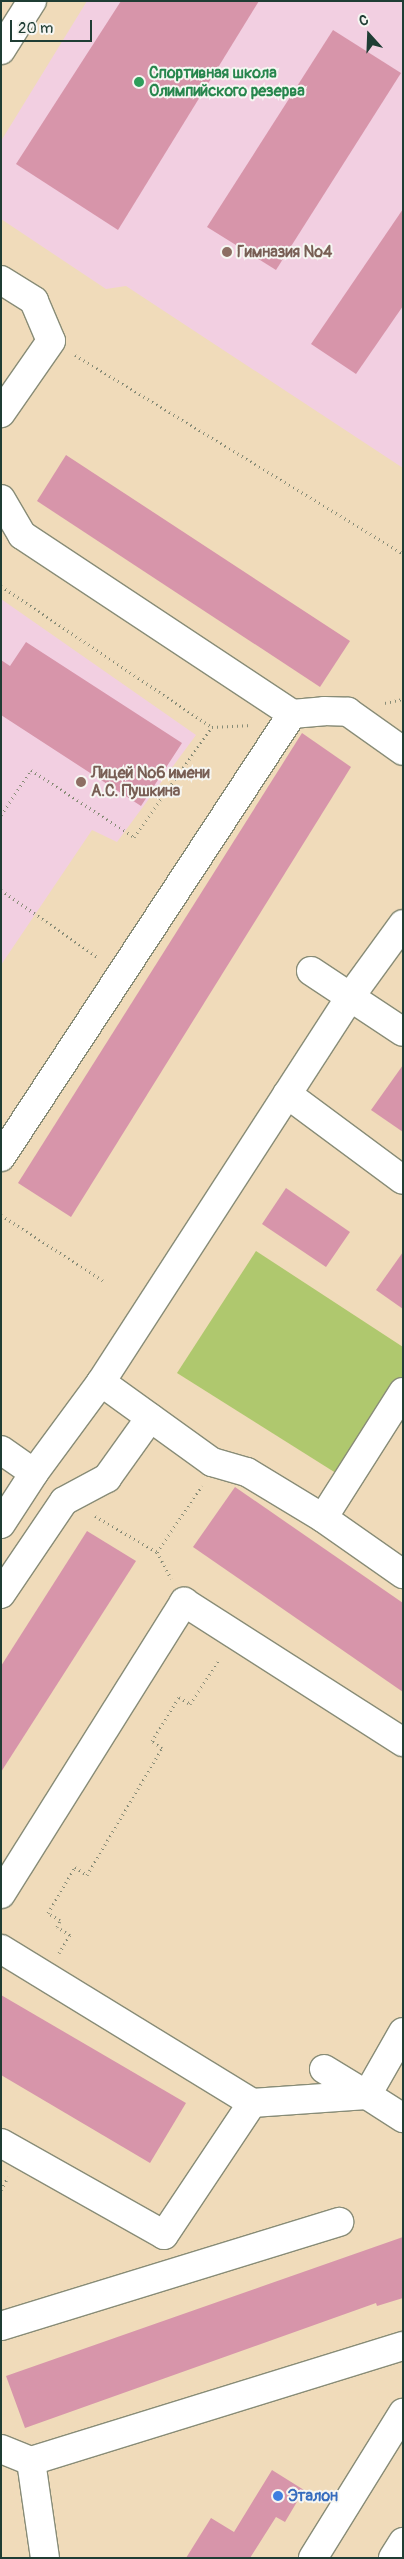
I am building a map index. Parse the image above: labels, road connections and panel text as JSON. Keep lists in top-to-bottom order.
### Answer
{
  "places": [
    "Спортивная школа Олимпийского резерва",
    "Гимназия №4",
    "Лицей №6 имени А.С. Пушкина",
    "Эталон"
  ],
  "scale_bar": "20 m",
  "north": "top"
}
